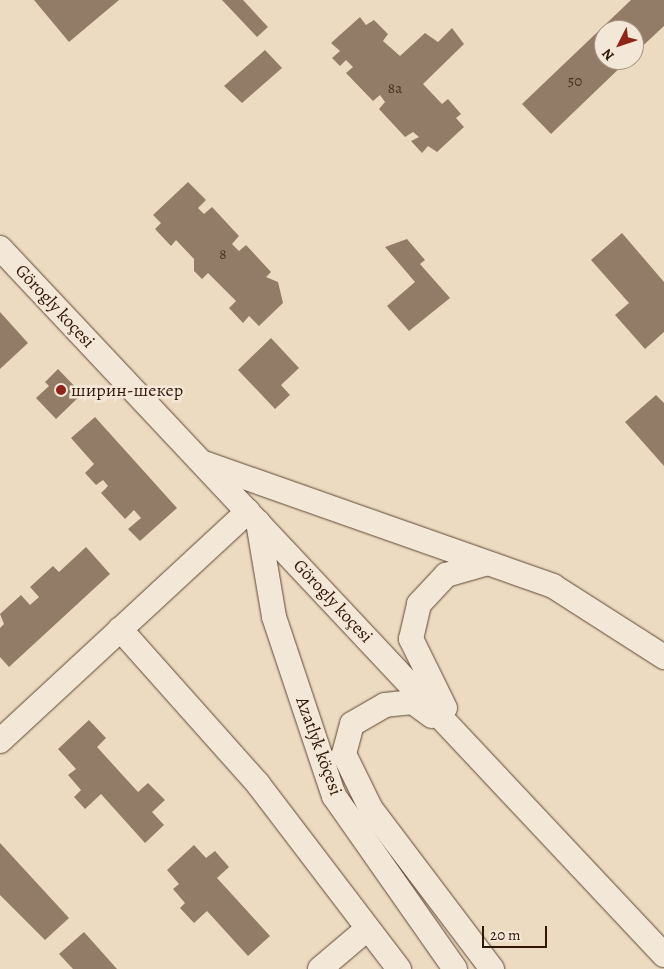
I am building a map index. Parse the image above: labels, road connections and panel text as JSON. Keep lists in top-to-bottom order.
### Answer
{
  "streets": {
    "street": ["Görogly koçesi", "Azatlyk köçesi"]
  },
  "crossings": [
    ["Görogly koçesi", "Azatlyk köçesi"]
  ],
  "places": ["ширин-шекер"],
  "house_numbers": ["50", "8a", "8"],
  "scale_bar": "20 m",
  "north": "bottom left"
}
